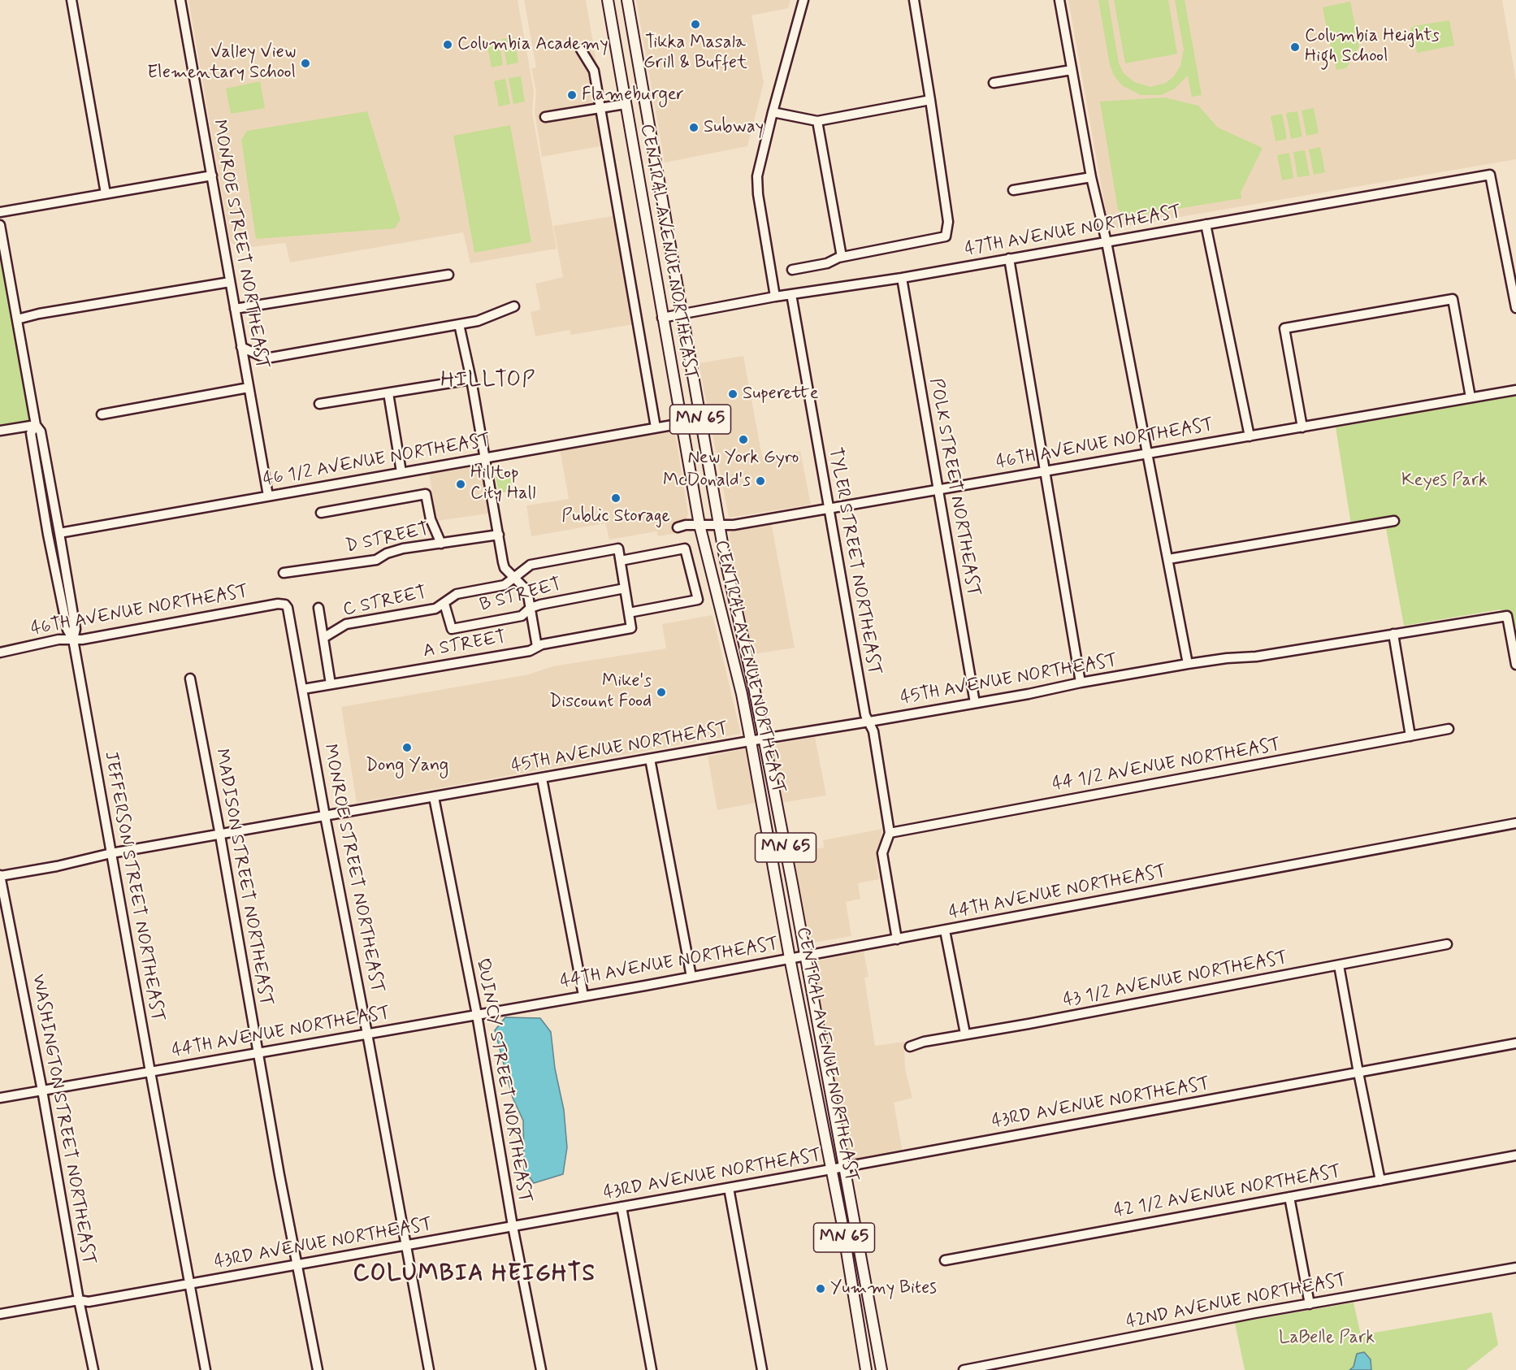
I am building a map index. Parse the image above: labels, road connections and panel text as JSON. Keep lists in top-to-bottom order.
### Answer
{
  "streets": {
    "main road": ["CENTRAL AVENUE NORTHEAST", "MN 65"],
    "street": [
      "47TH AVENUE NORTHEAST",
      "MONROE STREET NORTHEAST",
      "46TH AVENUE NORTHEAST",
      "46 1/2 AVENUE NORTHEAST",
      "POLK STREET NORTHEAST",
      "D STREET",
      "TYLER STREET NORTHEAST",
      "B STREET",
      "C STREET",
      "A STREET",
      "45TH AVENUE NORTHEAST",
      "44 1/2 AVENUE NORTHEAST",
      "MADISON STREET NORTHEAST",
      "JEFFERSON STREET NORTHEAST",
      "44TH AVENUE NORTHEAST",
      "43 1/2 AVENUE NORTHEAST",
      "QUINCY STREET NORTHEAST",
      "43RD AVENUE NORTHEAST",
      "WASHINGTON STREET NORTHEAST",
      "42 1/2 AVENUE NORTHEAST",
      "42ND AVENUE NORTHEAST"
    ]
  },
  "crossings": [
    ["47TH AVENUE NORTHEAST", "CENTRAL AVENUE NORTHEAST"],
    ["47TH AVENUE NORTHEAST", "POLK STREET NORTHEAST"],
    ["47TH AVENUE NORTHEAST", "TYLER STREET NORTHEAST"],
    ["MONROE STREET NORTHEAST", "46TH AVENUE NORTHEAST"],
    ["MONROE STREET NORTHEAST", "46 1/2 AVENUE NORTHEAST"],
    ["MONROE STREET NORTHEAST", "A STREET"],
    ["MONROE STREET NORTHEAST", "45TH AVENUE NORTHEAST"],
    ["MONROE STREET NORTHEAST", "44TH AVENUE NORTHEAST"],
    ["MONROE STREET NORTHEAST", "43RD AVENUE NORTHEAST"],
    ["CENTRAL AVENUE NORTHEAST", "46TH AVENUE NORTHEAST"],
    ["CENTRAL AVENUE NORTHEAST", "46 1/2 AVENUE NORTHEAST"],
    ["CENTRAL AVENUE NORTHEAST", "45TH AVENUE NORTHEAST"],
    ["CENTRAL AVENUE NORTHEAST", "44TH AVENUE NORTHEAST"],
    ["CENTRAL AVENUE NORTHEAST", "43RD AVENUE NORTHEAST"],
    ["46TH AVENUE NORTHEAST", "POLK STREET NORTHEAST"],
    ["46TH AVENUE NORTHEAST", "TYLER STREET NORTHEAST"],
    ["46TH AVENUE NORTHEAST", "JEFFERSON STREET NORTHEAST"],
    ["46 1/2 AVENUE NORTHEAST", "JEFFERSON STREET NORTHEAST"],
    ["POLK STREET NORTHEAST", "45TH AVENUE NORTHEAST"],
    ["TYLER STREET NORTHEAST", "45TH AVENUE NORTHEAST"],
    ["TYLER STREET NORTHEAST", "44 1/2 AVENUE NORTHEAST"],
    ["B STREET", "C STREET"],
    ["45TH AVENUE NORTHEAST", "MADISON STREET NORTHEAST"],
    ["45TH AVENUE NORTHEAST", "JEFFERSON STREET NORTHEAST"],
    ["45TH AVENUE NORTHEAST", "QUINCY STREET NORTHEAST"],
    ["45TH AVENUE NORTHEAST", "WASHINGTON STREET NORTHEAST"],
    ["MADISON STREET NORTHEAST", "44TH AVENUE NORTHEAST"],
    ["MADISON STREET NORTHEAST", "43RD AVENUE NORTHEAST"],
    ["JEFFERSON STREET NORTHEAST", "44TH AVENUE NORTHEAST"],
    ["JEFFERSON STREET NORTHEAST", "43RD AVENUE NORTHEAST"],
    ["44TH AVENUE NORTHEAST", "QUINCY STREET NORTHEAST"],
    ["44TH AVENUE NORTHEAST", "WASHINGTON STREET NORTHEAST"],
    ["QUINCY STREET NORTHEAST", "43RD AVENUE NORTHEAST"],
    ["43RD AVENUE NORTHEAST", "WASHINGTON STREET NORTHEAST"]
  ],
  "districts": ["HILLTOP", "COLUMBIA HEIGHTS"],
  "parks": ["Keyes Park", "LaBelle Park"],
  "places": [
    "Tikka Masala Grill & Buffet",
    "Columbia Academy",
    "Columbia Heights High School",
    "Valley View Elementary School",
    "Flameburger",
    "Subway",
    "Superette",
    "New York Gyro",
    "McDonald's",
    "Hilltop City Hall",
    "Public Storage",
    "Mike's Discount Food",
    "Dong Yang",
    "Yummy Bites"
  ]
}
